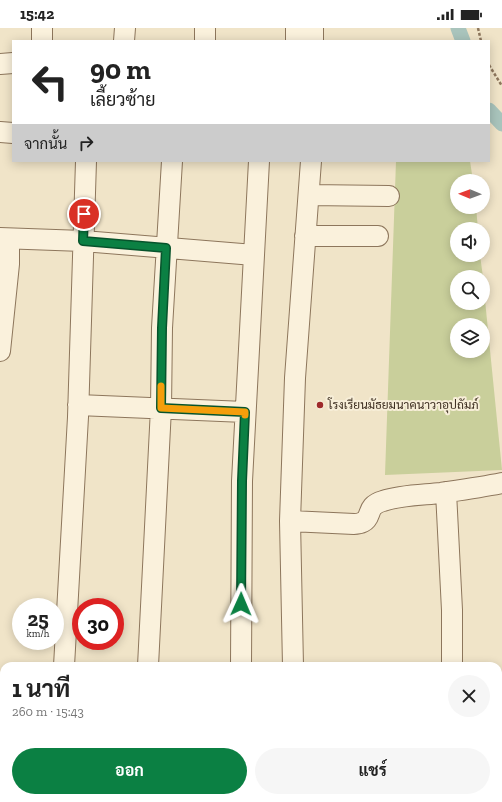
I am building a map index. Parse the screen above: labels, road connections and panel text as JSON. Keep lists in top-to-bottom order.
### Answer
{
  "places": ["โรงเรียนมัธยมนาคนาวาอุปถัมภ์"],
  "north": "left",
  "page": {
    "status": "15:42",
    "turn": ["90 m", "เลี้ยวซ้าย"],
    "then": "จากนั้น",
    "speed": "25 km/h",
    "limit": "30",
    "heading": ["1 นาที", "260 m · 15:43"],
    "buttons": ["ออก", "แชร์"]
  }
}
